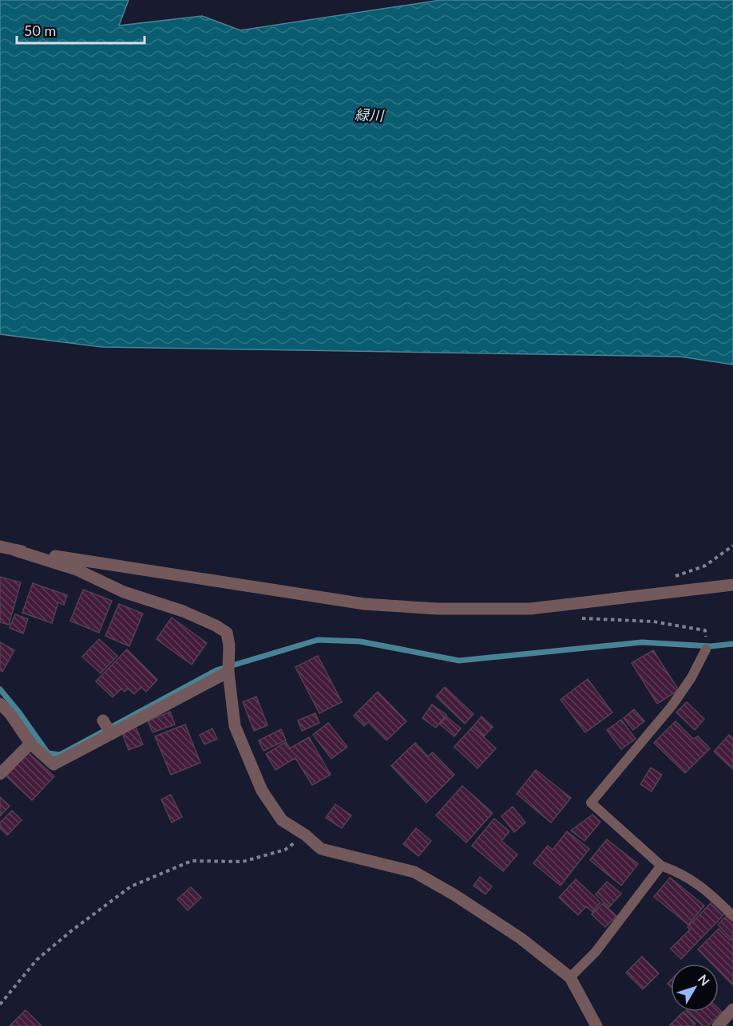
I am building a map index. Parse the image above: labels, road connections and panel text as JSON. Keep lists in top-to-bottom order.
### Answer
{
  "water": ["緑川"],
  "scale_bar": "50 m",
  "north": "top right"
}
